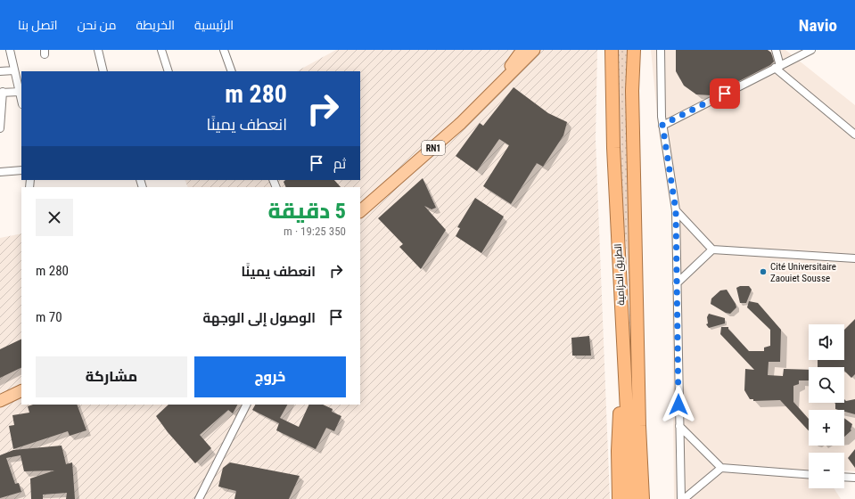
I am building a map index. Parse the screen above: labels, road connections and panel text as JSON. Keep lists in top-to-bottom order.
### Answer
{
  "streets": {
    "highway": ["الطريق الحزامية"],
    "main road": ["RN1"]
  },
  "places": ["Cité Universitaire Zaouiet Sousse"],
  "page": {
    "header": "Navio",
    "nav": [
      "الرئيسية",
      "الخريطة",
      "من نحن",
      "اتصل بنا"
    ],
    "turn": ["280 m", "انعطف يمينًا"],
    "then": "ثم",
    "heading": ["5 دقيقة", "350 m · 19:25"],
    "list": [
      {
        "name": "انعطف يمينًا",
        "value": "280 m"
      },
      {
        "name": "الوصول إلى الوجهة",
        "value": "70 m"
      }
    ],
    "map_buttons": ["+", "−"],
    "buttons": ["خروج", "مشاركة"]
  }
}
